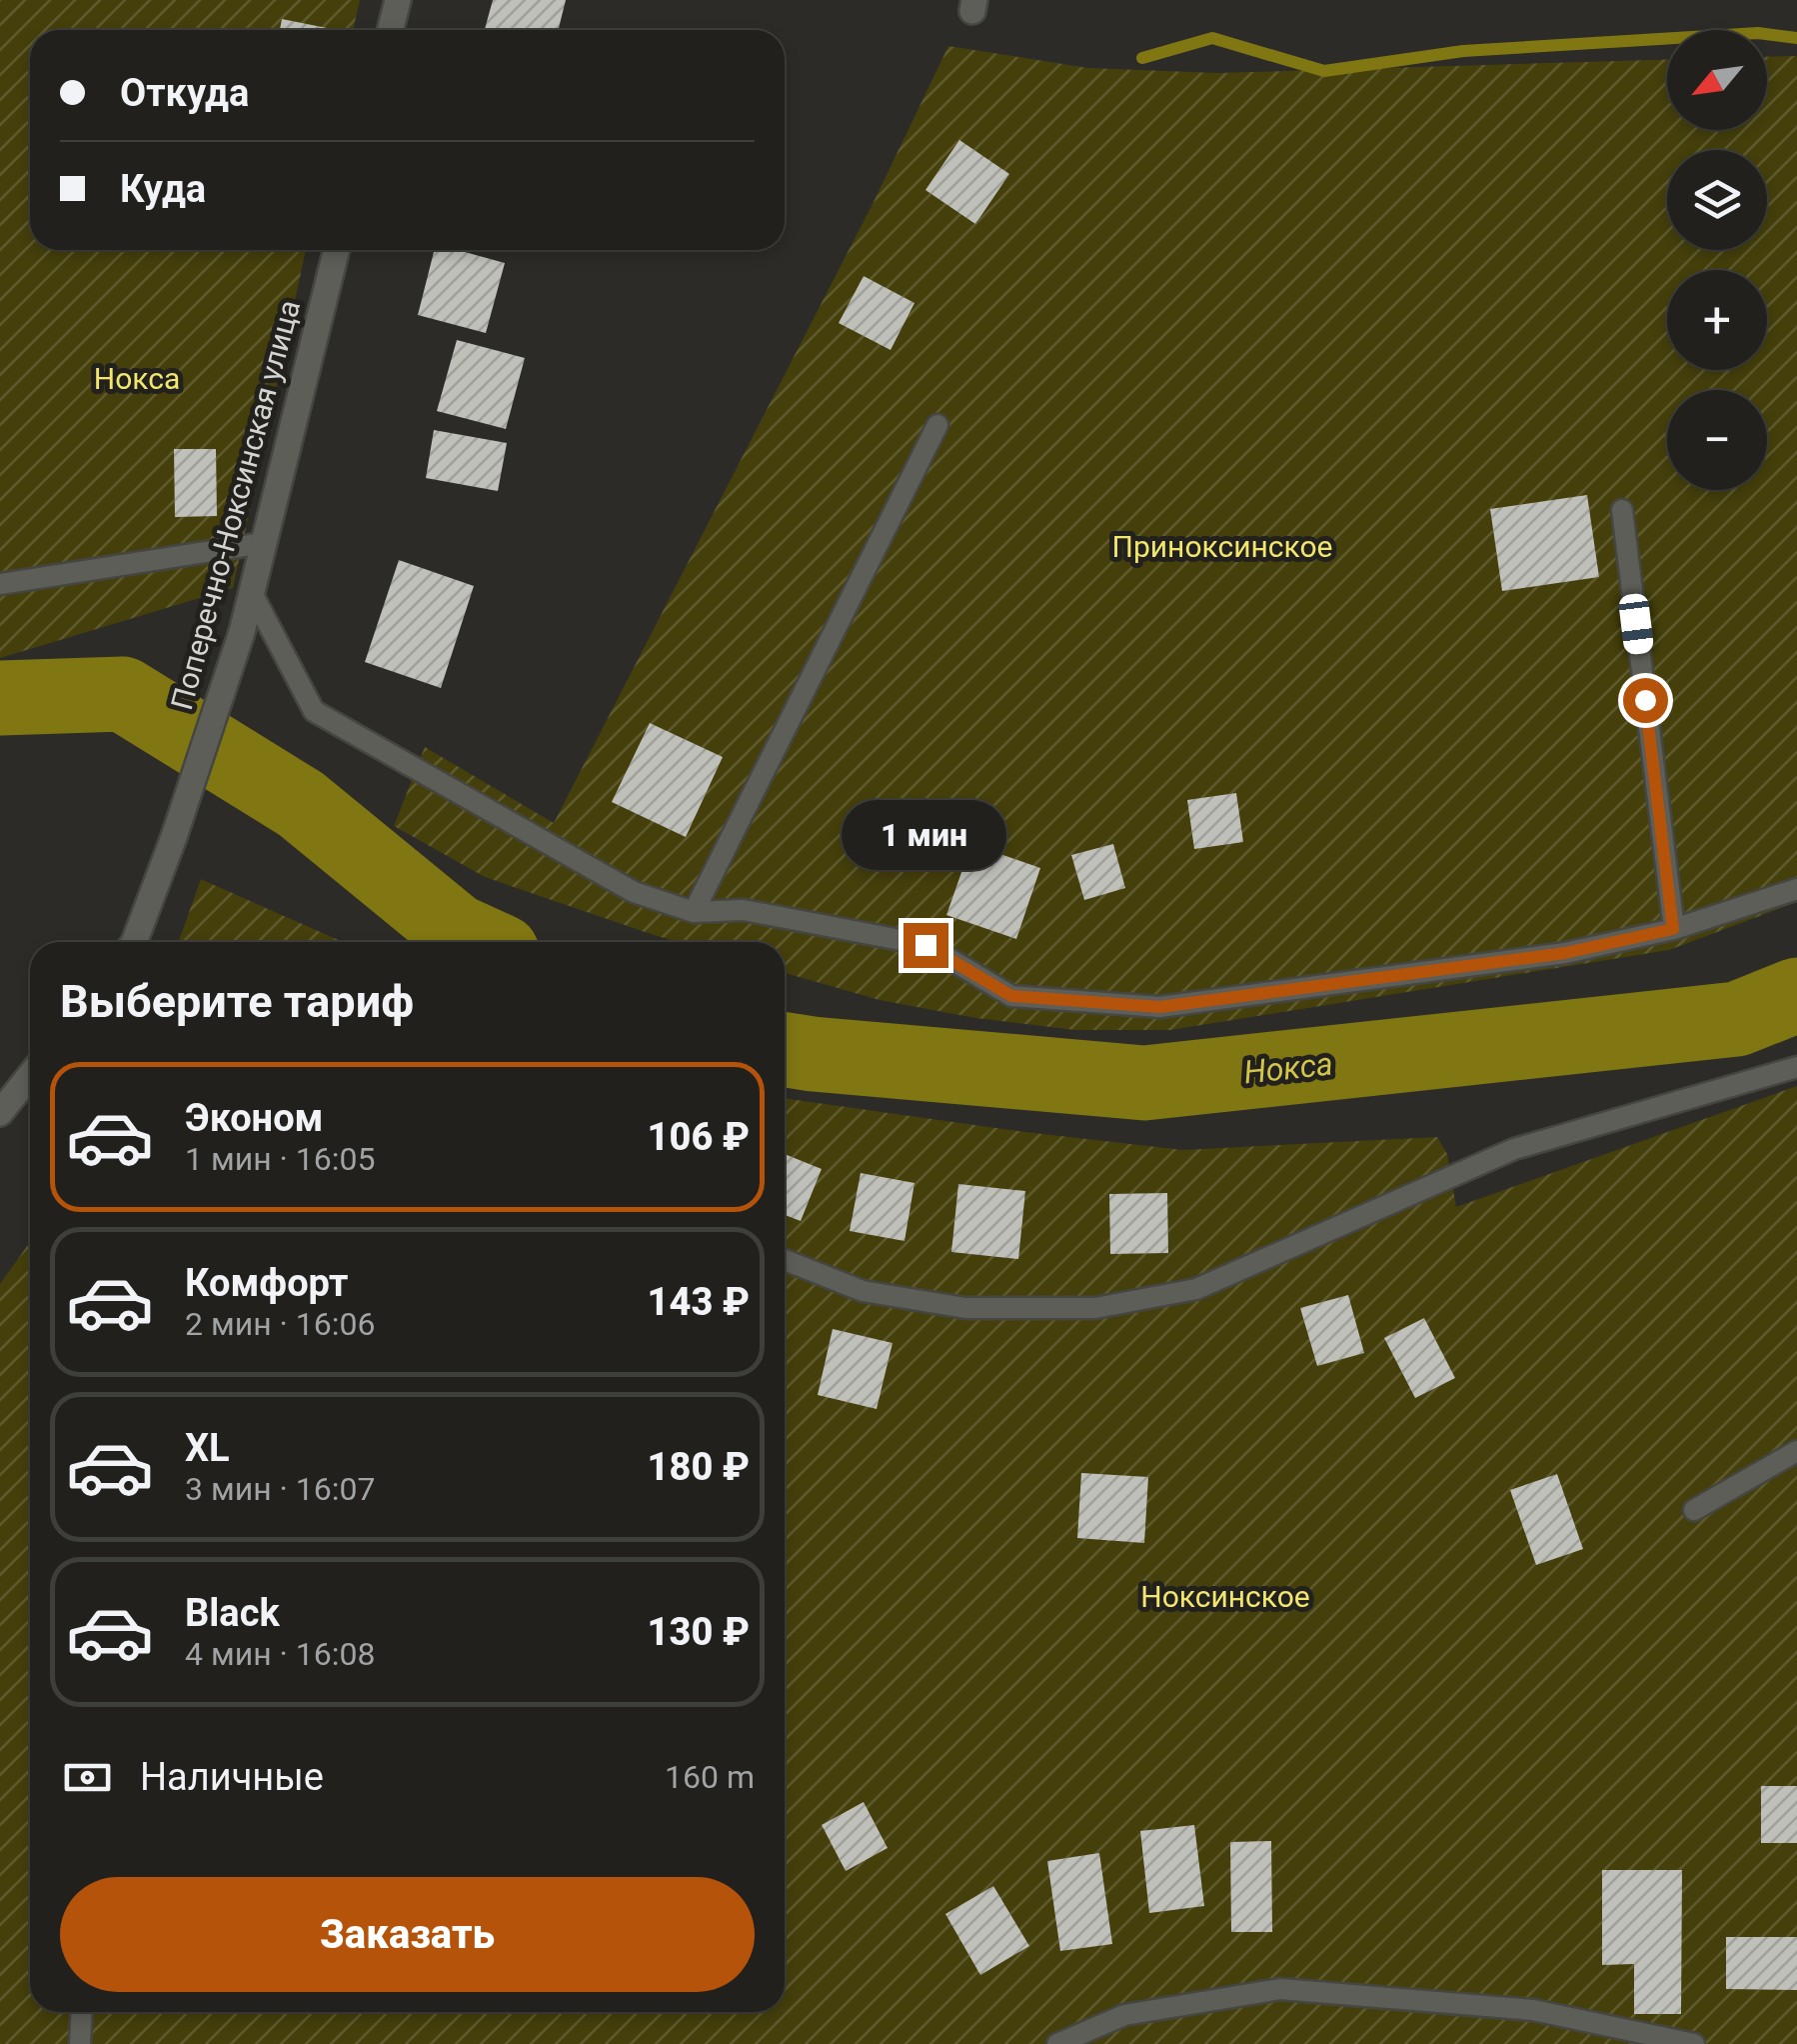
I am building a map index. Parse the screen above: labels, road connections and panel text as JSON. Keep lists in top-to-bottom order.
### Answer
{
  "streets": {
    "street": ["Поперечно-Ноксинская улица"]
  },
  "water": ["Нокса"],
  "parks": ["Нокса", "Приноксинское", "Ноксинское"],
  "north": "bottom left",
  "page": {
    "map_buttons": ["+", "−"],
    "banner": ["Откуда", "Куда"],
    "bubble": "1 мин",
    "heading": "Выберите тариф",
    "list": [
      {
        "name": "Эконом",
        "note": "1 мин · 16:05",
        "value": "106 ₽"
      },
      {
        "name": "Комфорт",
        "note": "2 мин · 16:06",
        "value": "143 ₽"
      },
      {
        "name": "XL",
        "note": "3 мин · 16:07",
        "value": "180 ₽"
      },
      {
        "name": "Black",
        "note": "4 мин · 16:08",
        "value": "130 ₽"
      }
    ],
    "pay": ["Наличные", "160 m"],
    "buttons": "Заказать"
  }
}
